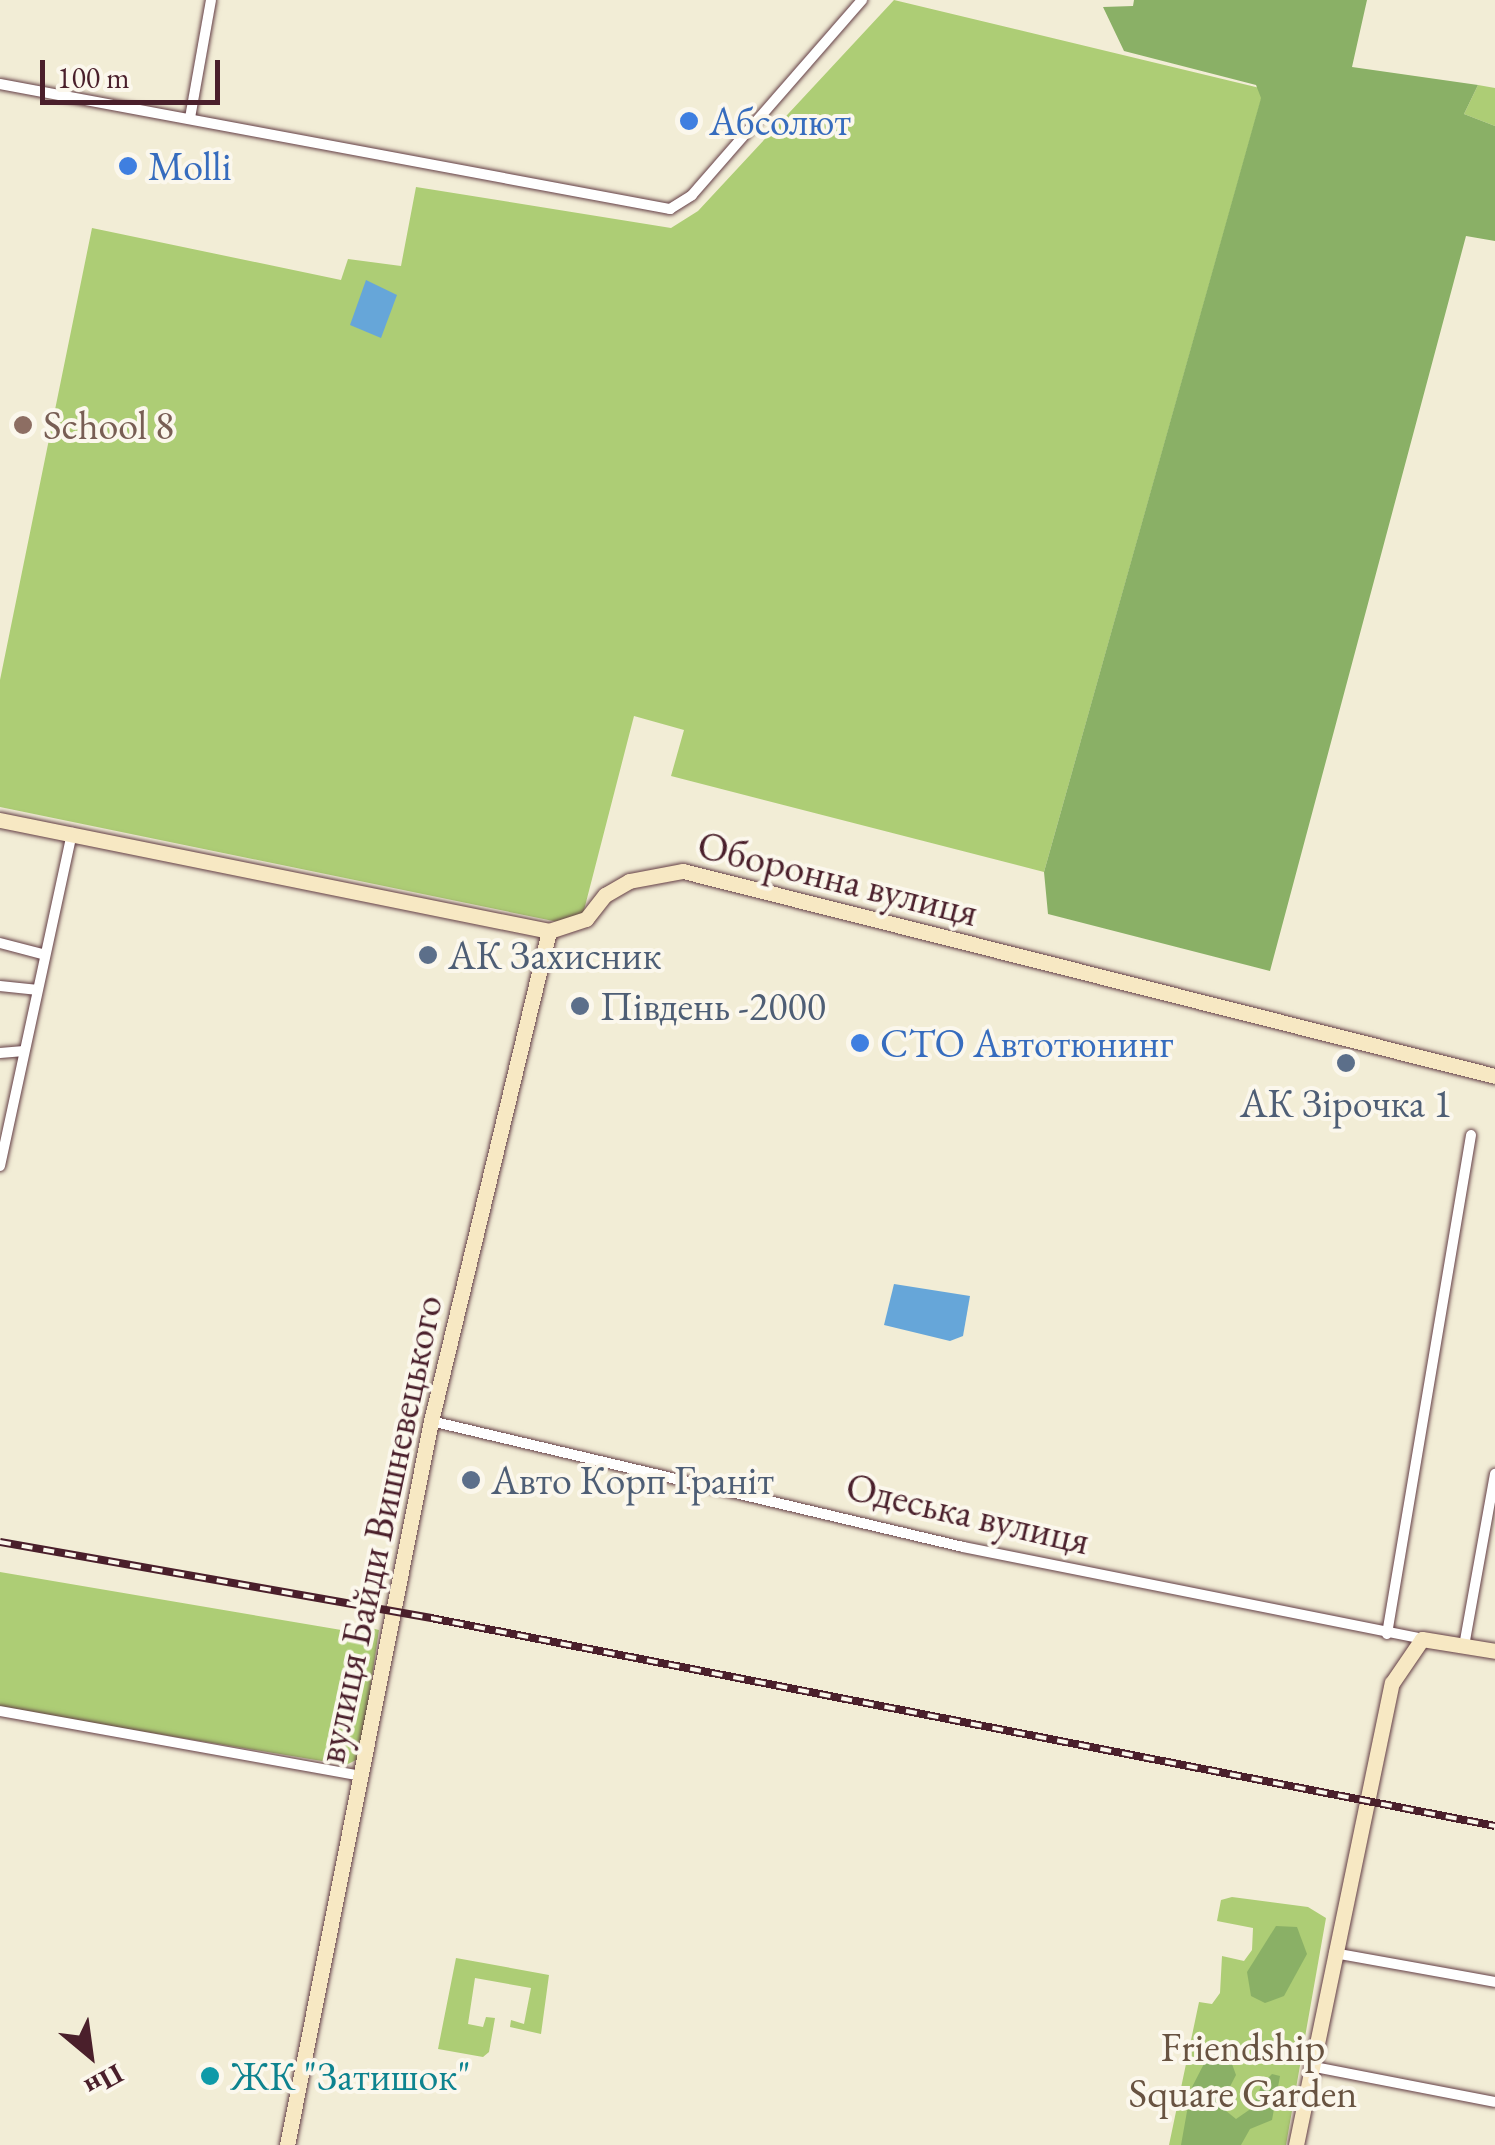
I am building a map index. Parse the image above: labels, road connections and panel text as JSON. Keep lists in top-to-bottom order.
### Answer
{
  "streets": {
    "street": ["Оборонна вулиця", "Одеська вулиця", "вулиця Байди Вишневецького"]
  },
  "crossings": [
    ["Оборонна вулиця", "вулиця Байди Вишневецького"],
    ["Одеська вулиця", "вулиця Байди Вишневецького"]
  ],
  "parks": ["Friendship Square Garden"],
  "places": [
    "Абсолют",
    "Molli",
    "School 8",
    "АК Захисник",
    "Південь -2000",
    "СТО Автотюнинг",
    "АК Зірочка 1",
    "Авто Корп Граніт",
    "ЖК \"Затишок\""
  ],
  "scale_bar": "100 m",
  "north": "bottom right"
}
